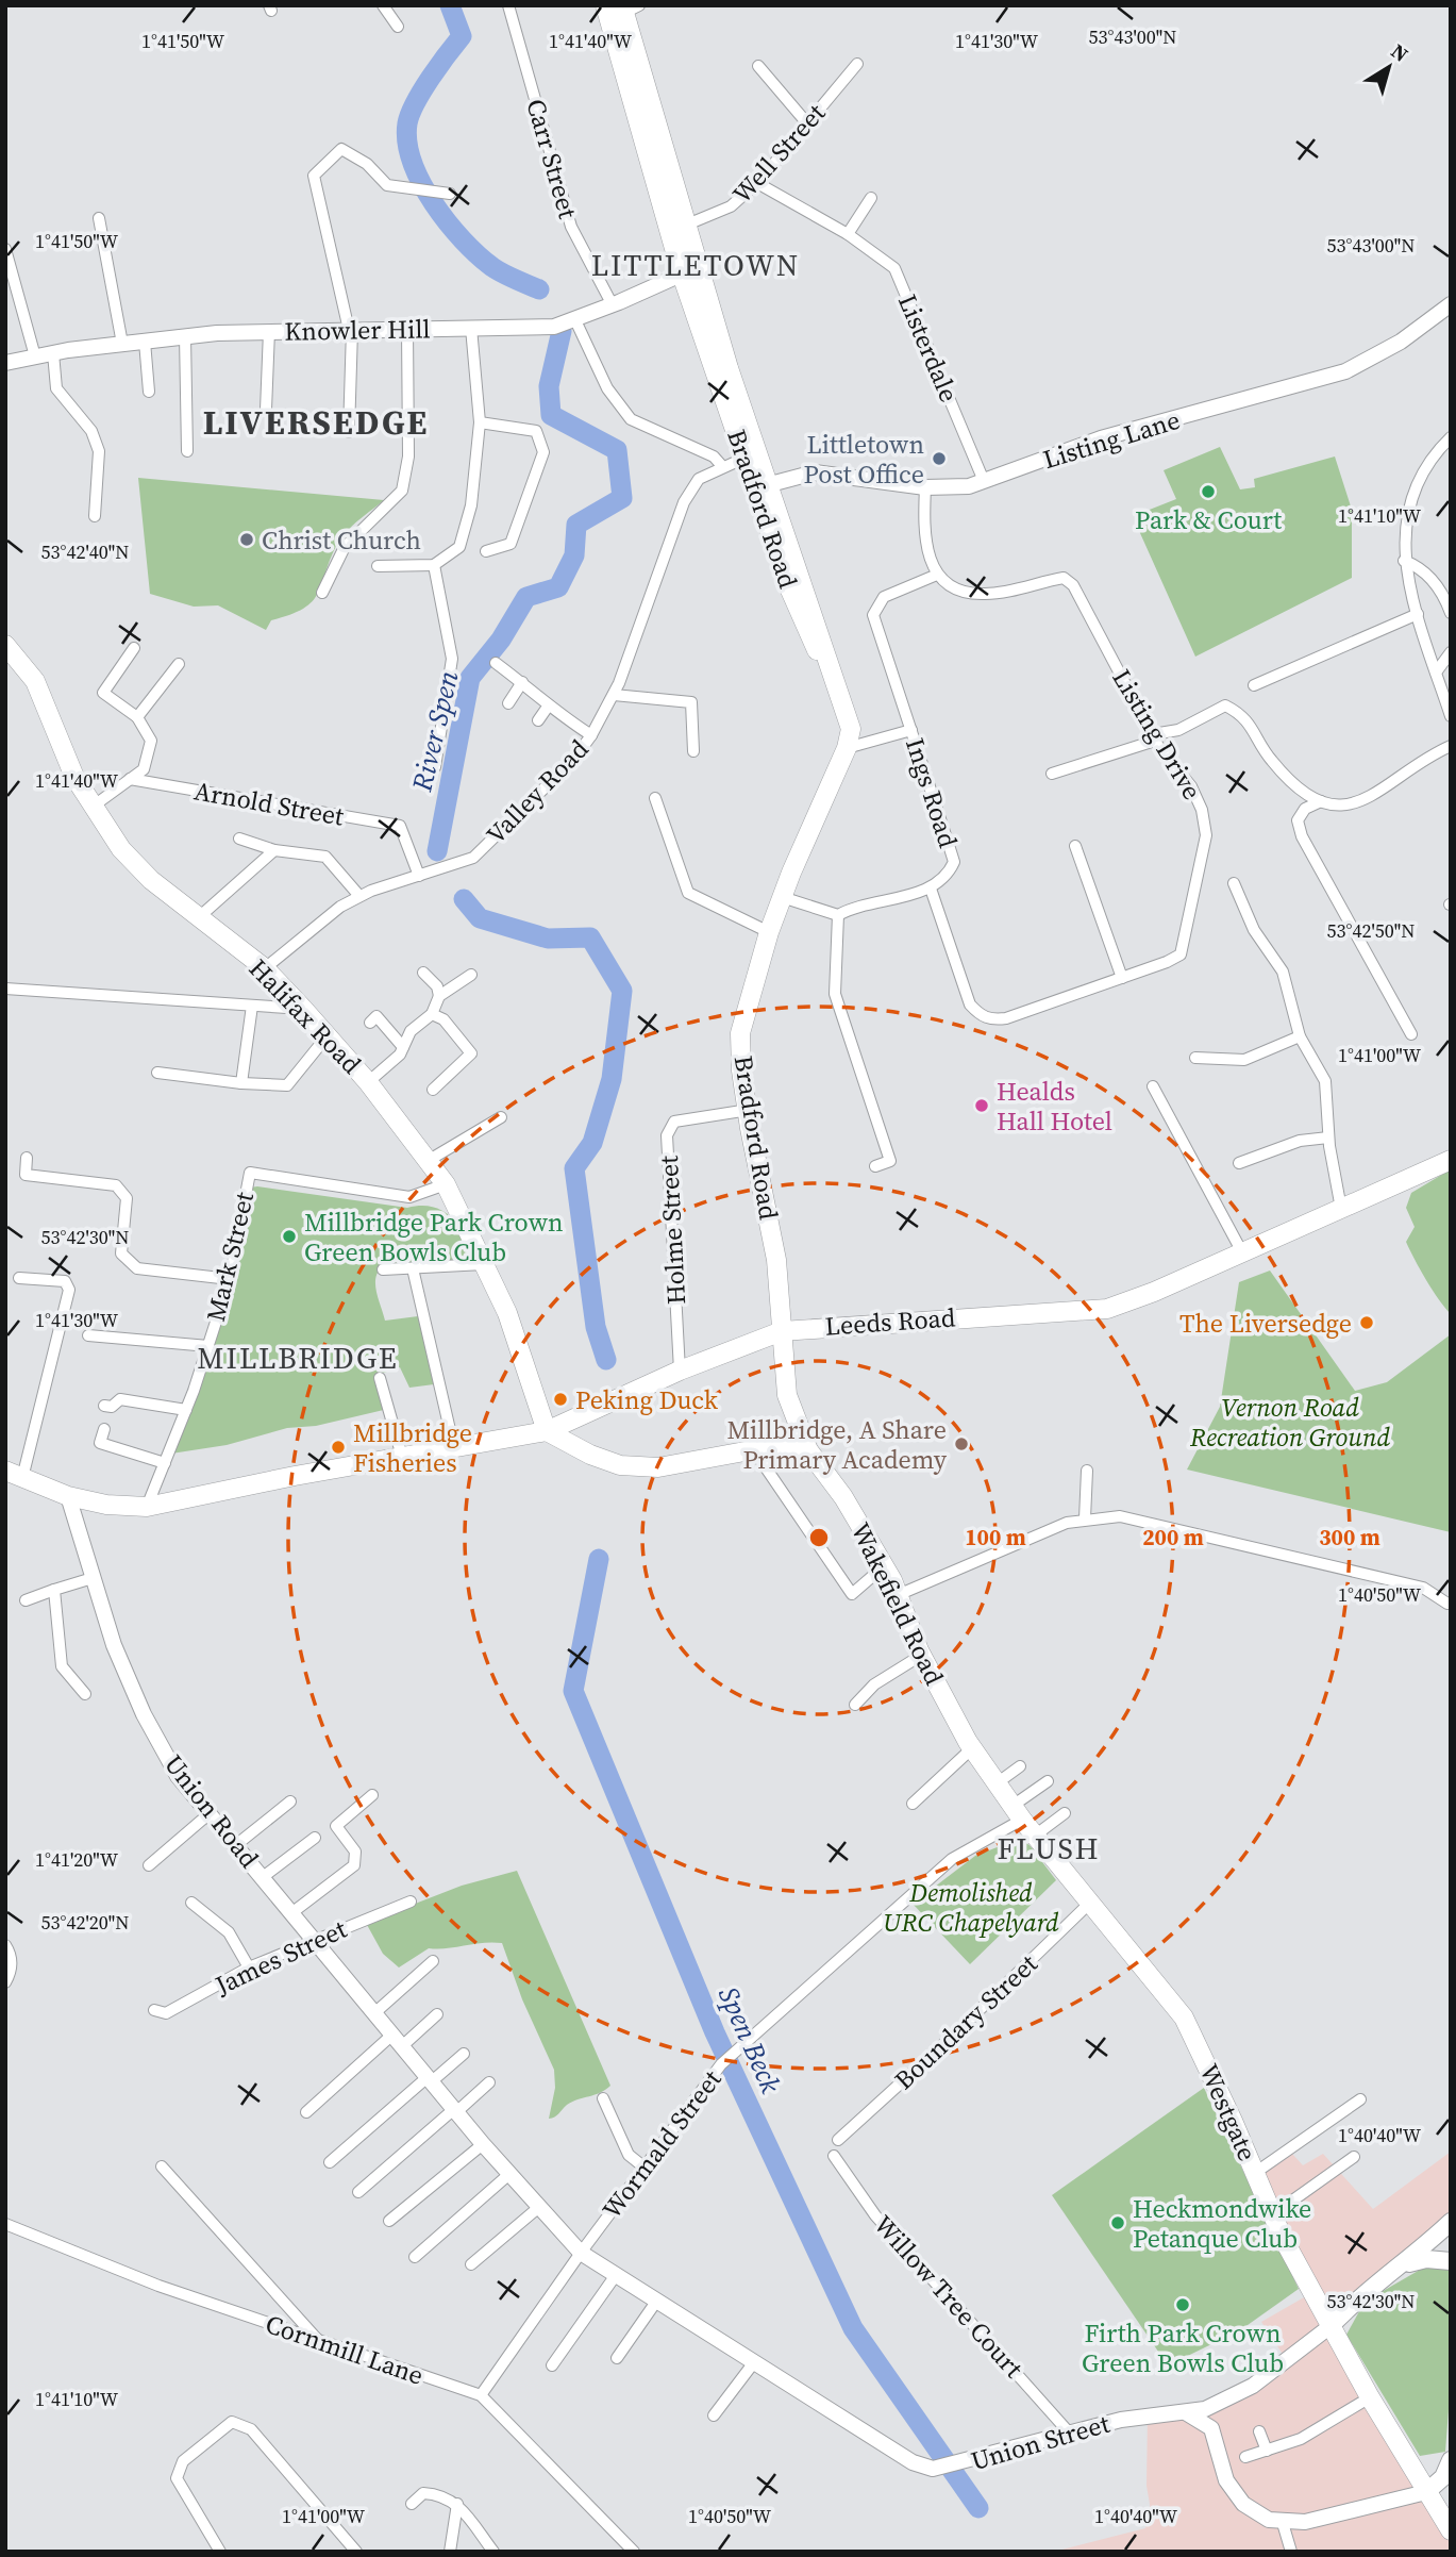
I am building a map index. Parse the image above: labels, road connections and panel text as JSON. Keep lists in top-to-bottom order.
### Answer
{
  "streets": {
    "main road": [
      "Bradford Road",
      "Halifax Road",
      "Leeds Road",
      "Wakefield Road",
      "Westgate"
    ],
    "street": [
      "Well Street",
      "Carr Street",
      "Knowler Hill",
      "Listerdale",
      "Listing Lane",
      "Listing Drive",
      "Valley Road",
      "Ings Road",
      "Arnold Street",
      "Holme Street",
      "Mark Street",
      "Union Road",
      "James Street",
      "Boundary Street",
      "Wormald Street",
      "Willow Tree Court",
      "Cornmill Lane",
      "Union Street"
    ]
  },
  "crossings": [
    ["Well Street", "Listerdale"],
    ["Well Street", "Bradford Road"],
    ["Carr Street", "Knowler Hill"],
    ["Knowler Hill", "Bradford Road"],
    ["Listerdale", "Listing Lane"],
    ["Listing Lane", "Bradford Road"],
    ["Bradford Road", "Valley Road"],
    ["Bradford Road", "Holme Street"],
    ["Bradford Road", "Leeds Road"],
    ["Bradford Road", "Wakefield Road"],
    ["Listing Drive", "Ings Road"],
    ["Valley Road", "Arnold Street"],
    ["Valley Road", "Halifax Road"],
    ["Halifax Road", "Mark Street"],
    ["Halifax Road", "Leeds Road"],
    ["Holme Street", "Leeds Road"],
    ["Mark Street", "Leeds Road"],
    ["Leeds Road", "Union Road"],
    ["Wakefield Road", "Westgate"],
    ["Wakefield Road", "Wormald Street"],
    ["Union Road", "James Street"],
    ["Union Road", "Wormald Street"],
    ["Union Road", "Union Street"],
    ["Boundary Street", "Westgate"],
    ["Westgate", "Union Street"],
    ["Wormald Street", "Cornmill Lane"],
    ["Wormald Street", "Union Street"],
    ["Willow Tree Court", "Union Street"]
  ],
  "districts": [
    "LITTLETOWN",
    "LIVERSEDGE",
    "MILLBRIDGE",
    "FLUSH"
  ],
  "water": ["River Spen", "Spen Beck"],
  "parks": ["Vernon Road Recreation Ground", "Demolished URC Chapelyard"],
  "places": [
    "Littletown Post Office",
    "Park & Court",
    "Christ Church",
    "Healds Hall Hotel",
    "Millbridge Park Crown Green Bowls Club",
    "The Liversedge",
    "Peking Duck",
    "Millbridge, A Share Primary Academy",
    "Millbridge Fisheries",
    "Heckmondwike Petanque Club",
    "Firth Park Crown Green Bowls Club"
  ],
  "north": "top right",
  "coordinates": [
    "53°43'00\"N",
    "1°41'50\"W",
    "1°41'40\"W",
    "1°41'30\"W",
    "1°41'10\"W",
    "53°42'40\"N",
    "53°42'50\"N",
    "1°41'00\"W",
    "53°42'30\"N",
    "1°40'50\"W",
    "1°41'20\"W",
    "53°42'20\"N",
    "1°40'40\"W"
  ],
  "rings": ["100 m", "200 m", "300 m"]
}
